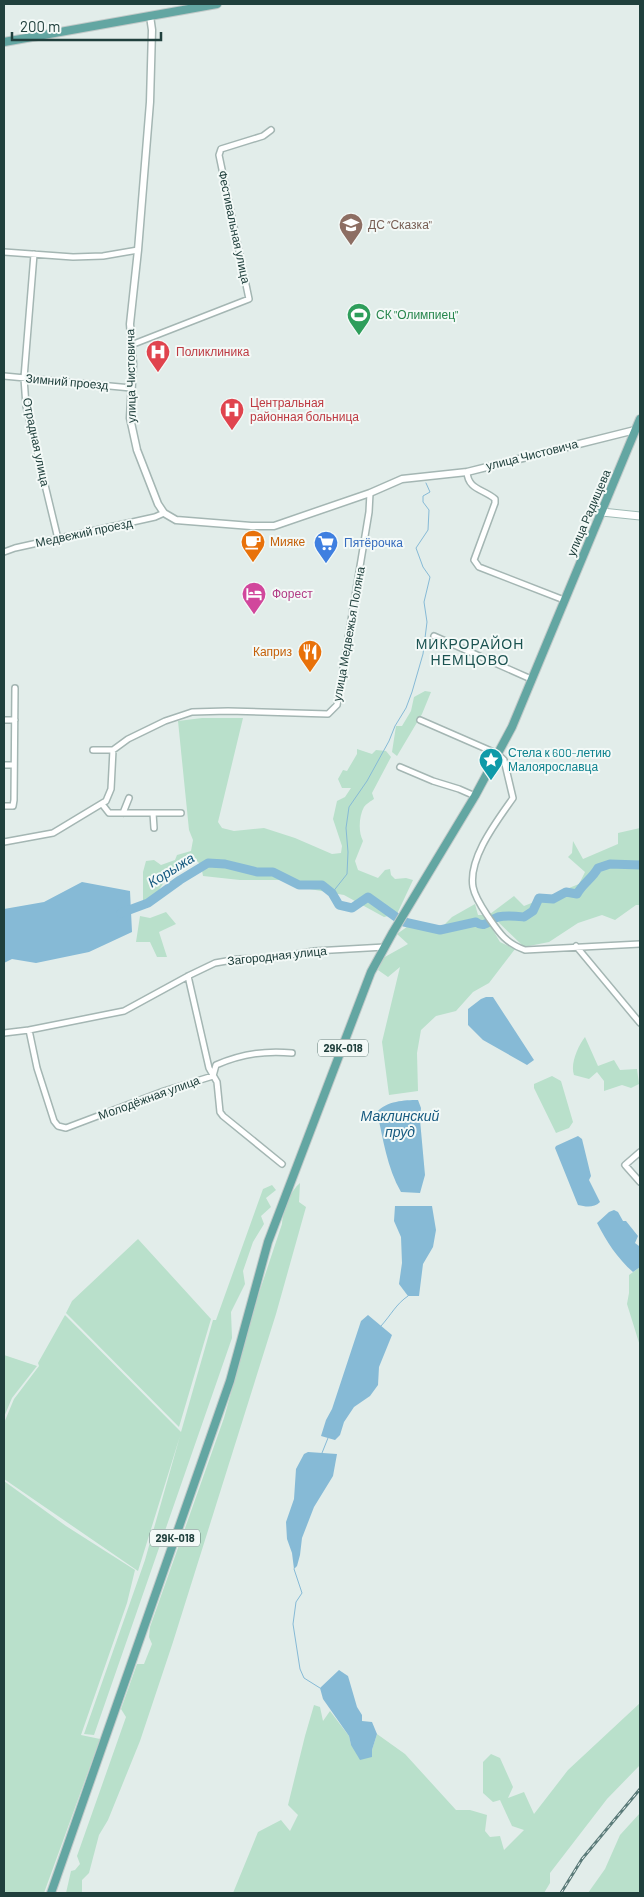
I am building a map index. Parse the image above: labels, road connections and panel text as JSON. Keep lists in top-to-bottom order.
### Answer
{
  "streets": {
    "main road": ["улица Радищева", "29К-018"],
    "street": [
      "Фестивальная улица",
      "улица Чистовича",
      "Зимний проезд",
      "Отрадная улица",
      "Медвежий проезд",
      "улица Медвежья Поляна",
      "Загородная улица",
      "Молодёжная улица"
    ]
  },
  "crossings": [
    ["Фестивальная улица", "улица Чистовича"],
    ["улица Чистовича", "Зимний проезд"],
    ["улица Чистовича", "улица Радищева"],
    ["улица Чистовича", "Медвежий проезд"],
    ["улица Чистовича", "улица Медвежья Поляна"],
    ["Зимний проезд", "Отрадная улица"],
    ["Отрадная улица", "Медвежий проезд"],
    ["улица Радищева", "29К-018"],
    ["Загородная улица", "29К-018"],
    ["Загородная улица", "Молодёжная улица"]
  ],
  "districts": ["МИКРОРАЙОН НЕМЦОВО"],
  "water": ["Корыжа", "Маклинский пруд"],
  "places": {
    "school or university": ["ДС “Сказка\""],
    "sports": ["СК \"Олимпиец\""],
    "hospital": ["Поликлиника", "Центральная районная больница"],
    "cafe": ["Мияке"],
    "supermarket": ["Пятёрочка"],
    "hotel": ["Форест"],
    "restaurant": ["Каприз"],
    "place": ["Стела к 600-летию Малоярославца"]
  },
  "scale_bar": "200 m"
}
